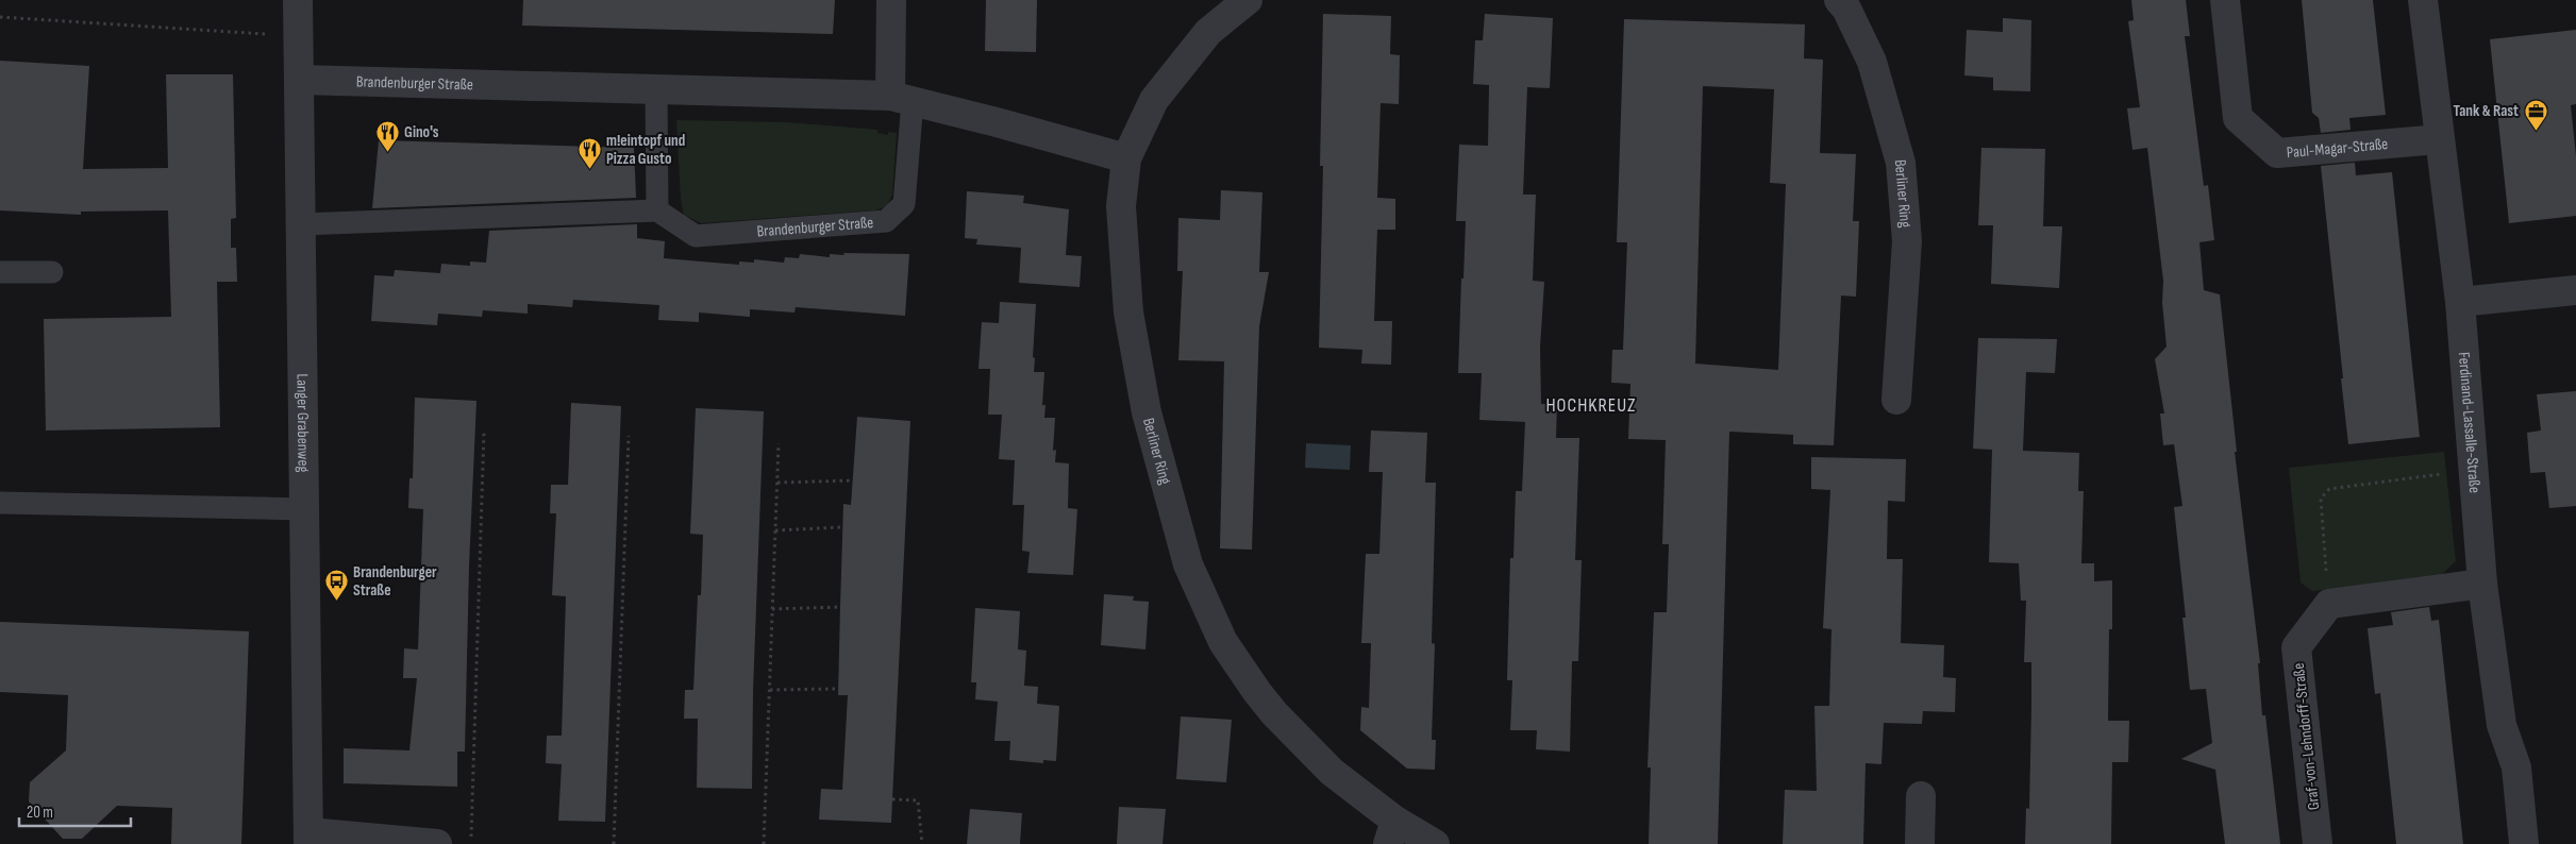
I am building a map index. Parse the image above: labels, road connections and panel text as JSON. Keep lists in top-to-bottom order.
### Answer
{
  "streets": {
    "street": [
      "Brandenburger Straße",
      "Paul-Magar-Straße",
      "Berliner Ring",
      "Langer Grabenweg",
      "Ferdinand-Lassalle-Straße",
      "Graf-von-Lehndorff-Straße"
    ]
  },
  "crossings": [
    ["Brandenburger Straße", "Berliner Ring"],
    ["Brandenburger Straße", "Langer Grabenweg"],
    ["Paul-Magar-Straße", "Ferdinand-Lassalle-Straße"]
  ],
  "districts": ["HOCHKREUZ"],
  "places": {
    "office": ["Tank & Rast"],
    "restaurant": ["Gino's", "m!eintopf und Pizza Gusto"],
    "bus stop": ["Brandenburger Straße"]
  },
  "scale_bar": "20 m"
}
